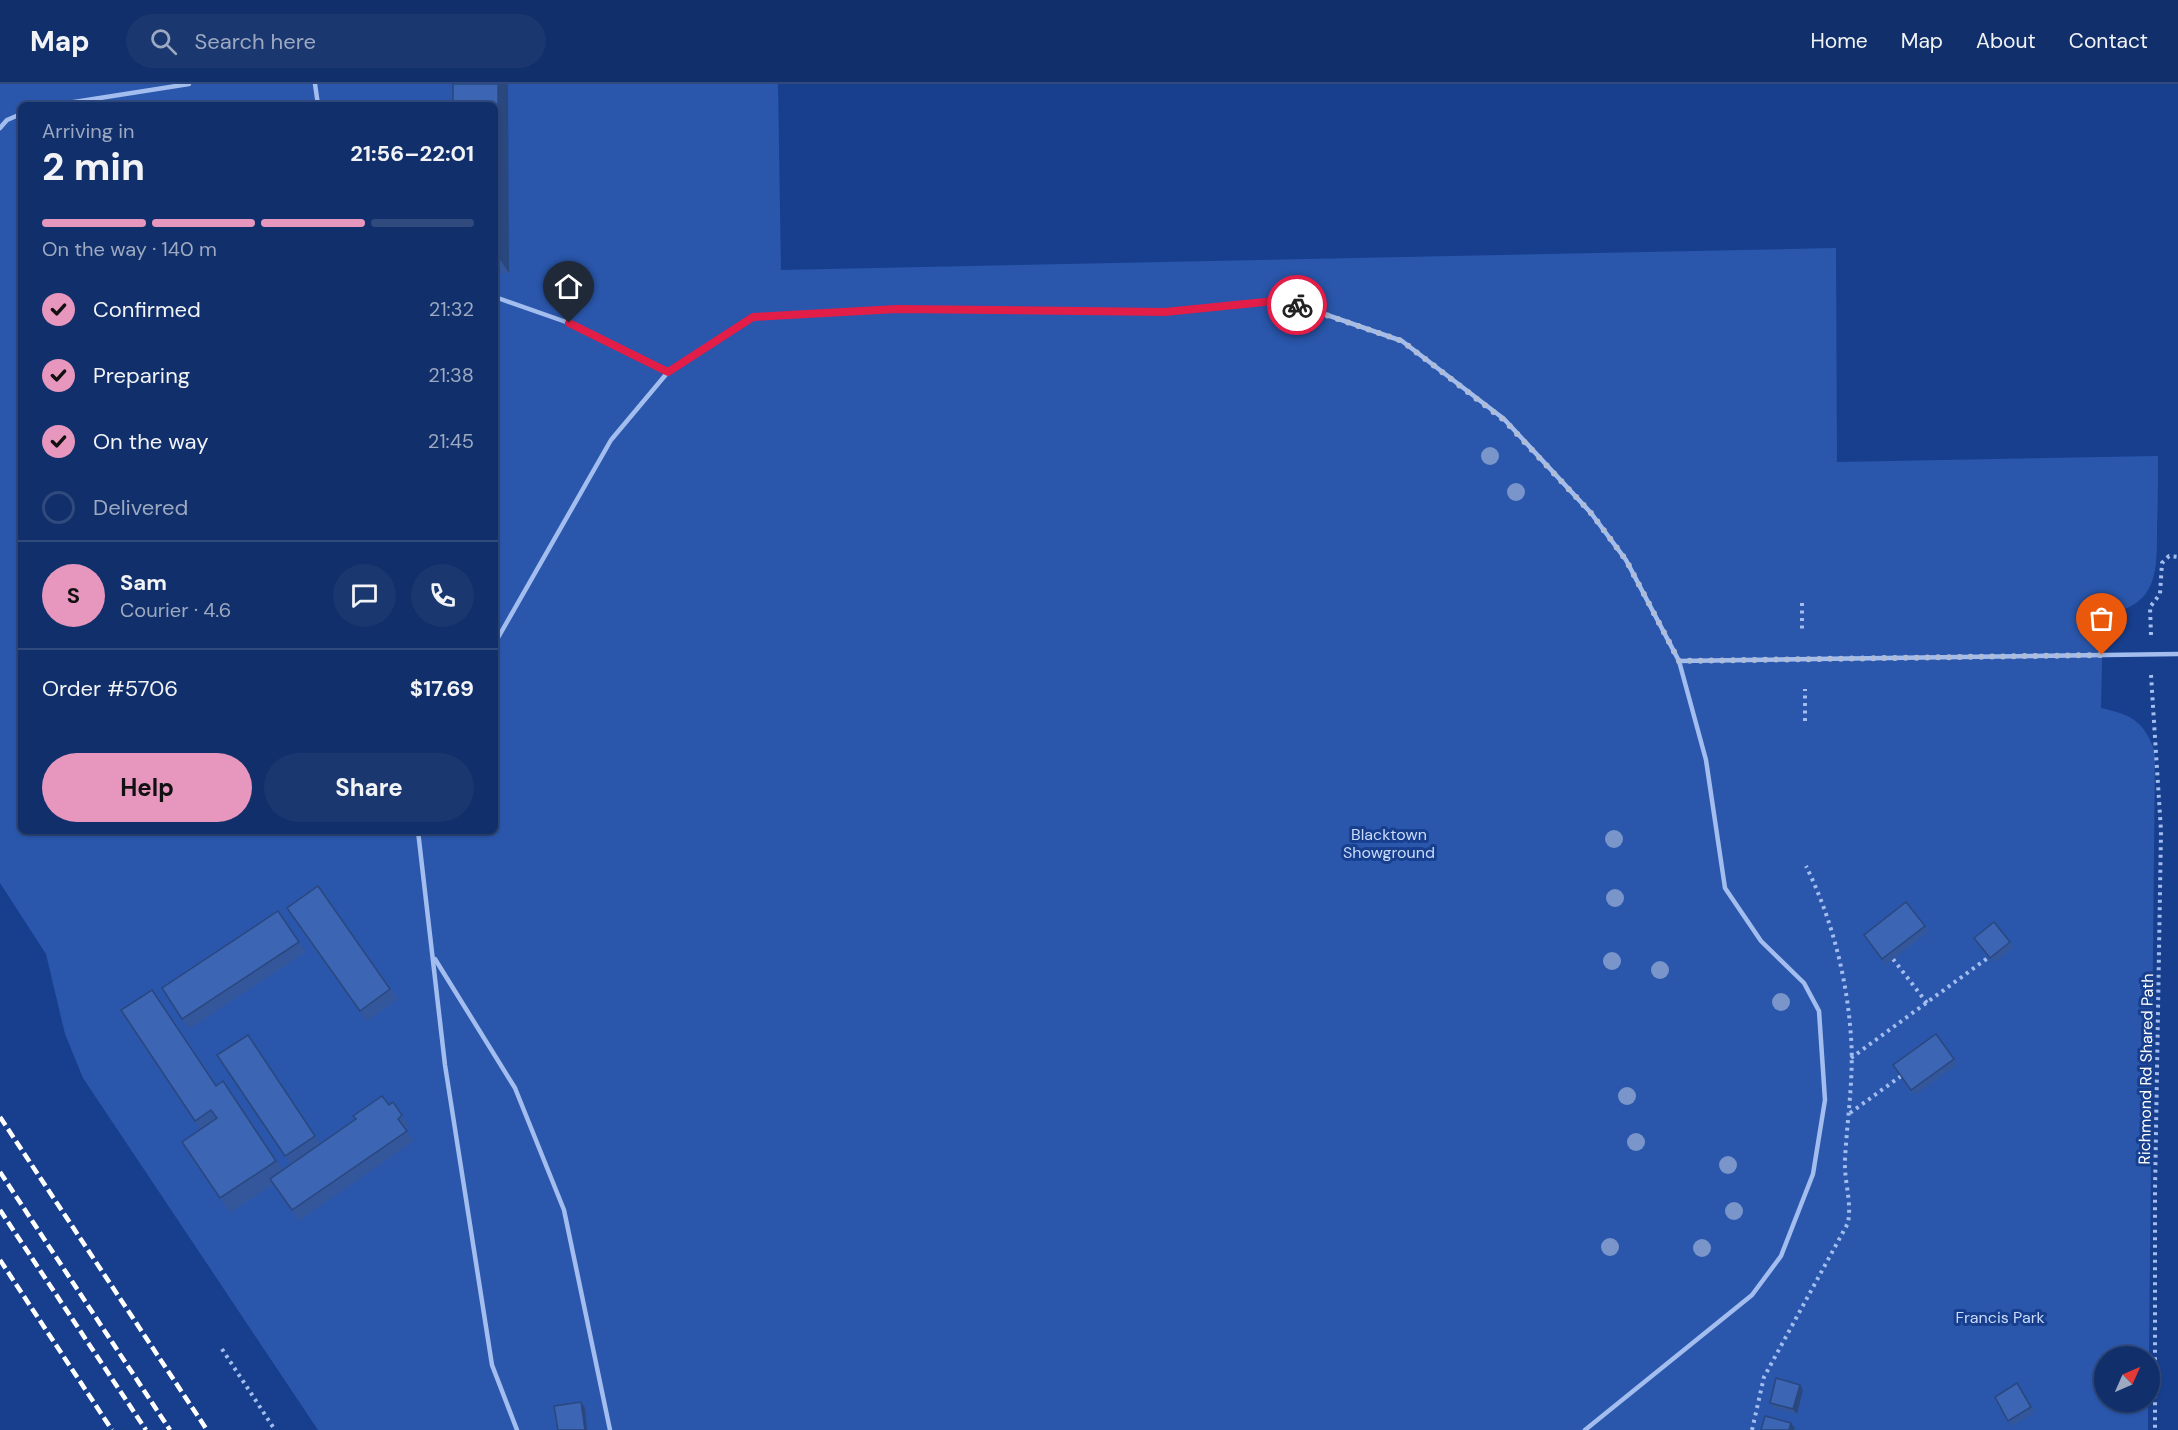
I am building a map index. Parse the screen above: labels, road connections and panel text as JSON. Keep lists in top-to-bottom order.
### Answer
{
  "streets": {
    "path": ["Richmond Rd Shared Path"]
  },
  "parks": ["Blacktown Showground", "Francis Park"],
  "north": "top right",
  "page": {
    "header": "Map",
    "search": "Search here",
    "nav": [
      "Home",
      "Map",
      "About",
      "Contact"
    ],
    "heading": ["2 min", "Arriving in", "21:56–22:01"],
    "panel": [
      "Sam",
      "Courier · 4.6",
      "Order #5706",
      "$17.69"
    ],
    "bar": "On the way · 140 m",
    "list": [
      ["Confirmed", "21:32"],
      ["Preparing", "21:38"],
      ["On the way", "21:45"],
      "Delivered"
    ],
    "round": "S",
    "buttons": ["Help", "Share"]
  }
}
